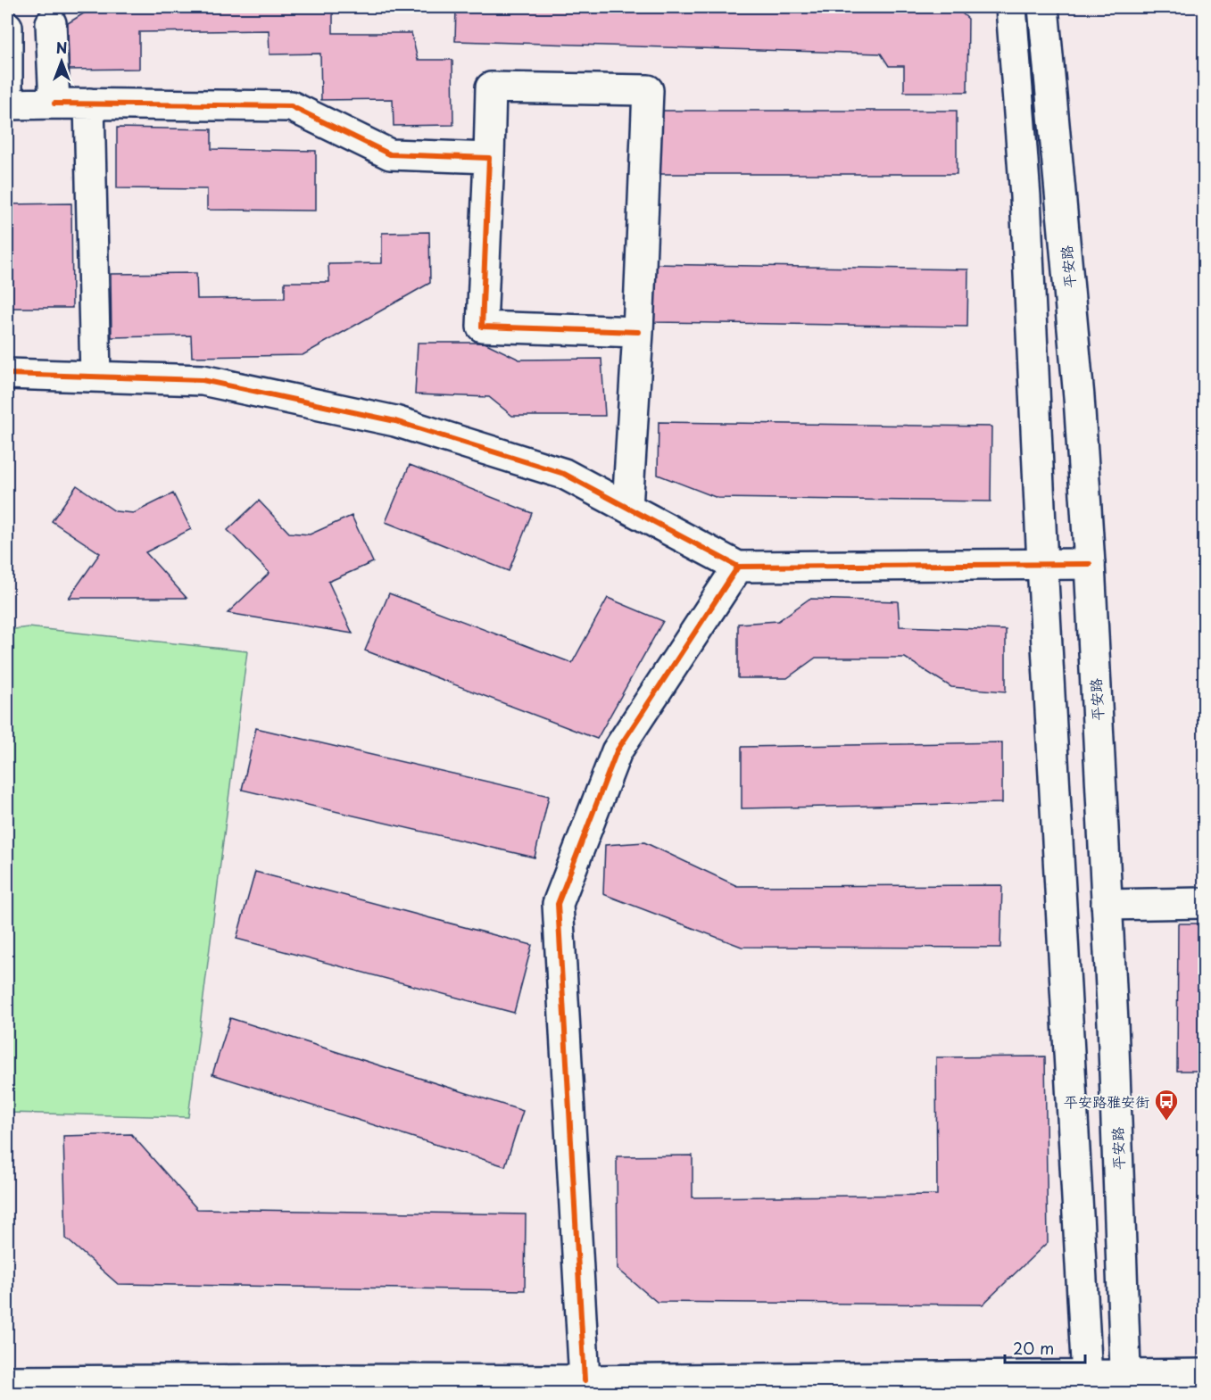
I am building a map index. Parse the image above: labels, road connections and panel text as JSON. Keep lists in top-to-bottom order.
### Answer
{
  "streets": {
    "street": ["平安路"]
  },
  "places": {
    "bus stop": ["平安路雅安街"]
  },
  "scale_bar": "20 m",
  "north": "top"
}
